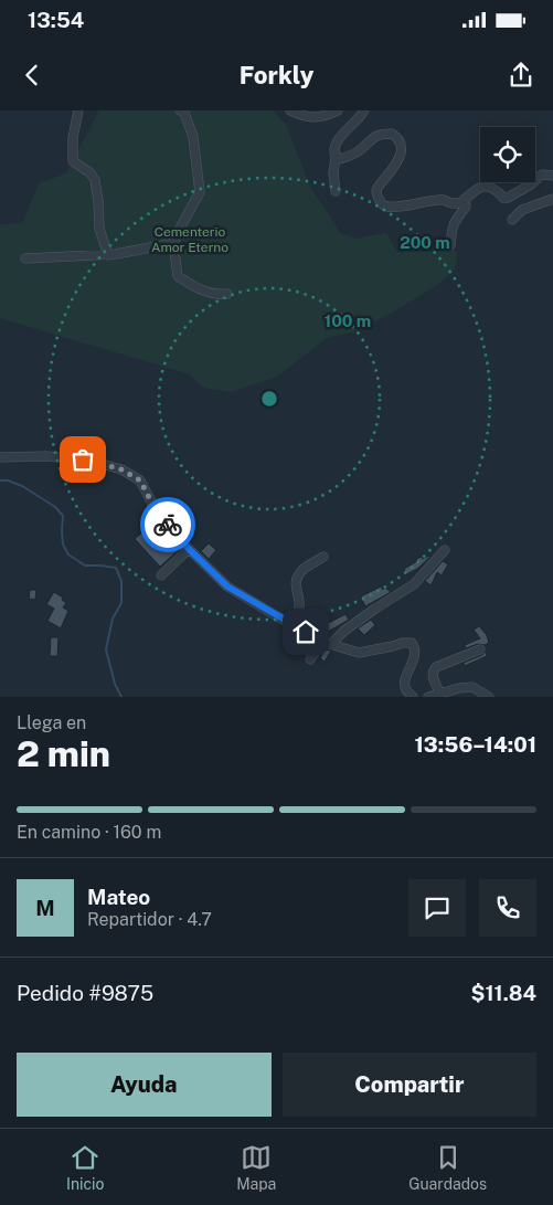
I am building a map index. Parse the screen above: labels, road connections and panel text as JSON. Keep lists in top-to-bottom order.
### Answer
{
  "parks": ["Cementerio Amor Eterno"],
  "page": {
    "status": "13:54",
    "header": "Forkly",
    "heading": ["2 min", "Llega en", "13:56–14:01"],
    "panel": [
      "Mateo",
      "Repartidor · 4.7",
      "Pedido #9875",
      "$11.84"
    ],
    "bar": "En camino · 160 m",
    "round": "M",
    "buttons": ["Ayuda", "Compartir"],
    "tabs": ["Inicio", "Mapa", "Guardados"]
  },
  "rings": ["200 m", "100 m"]
}
